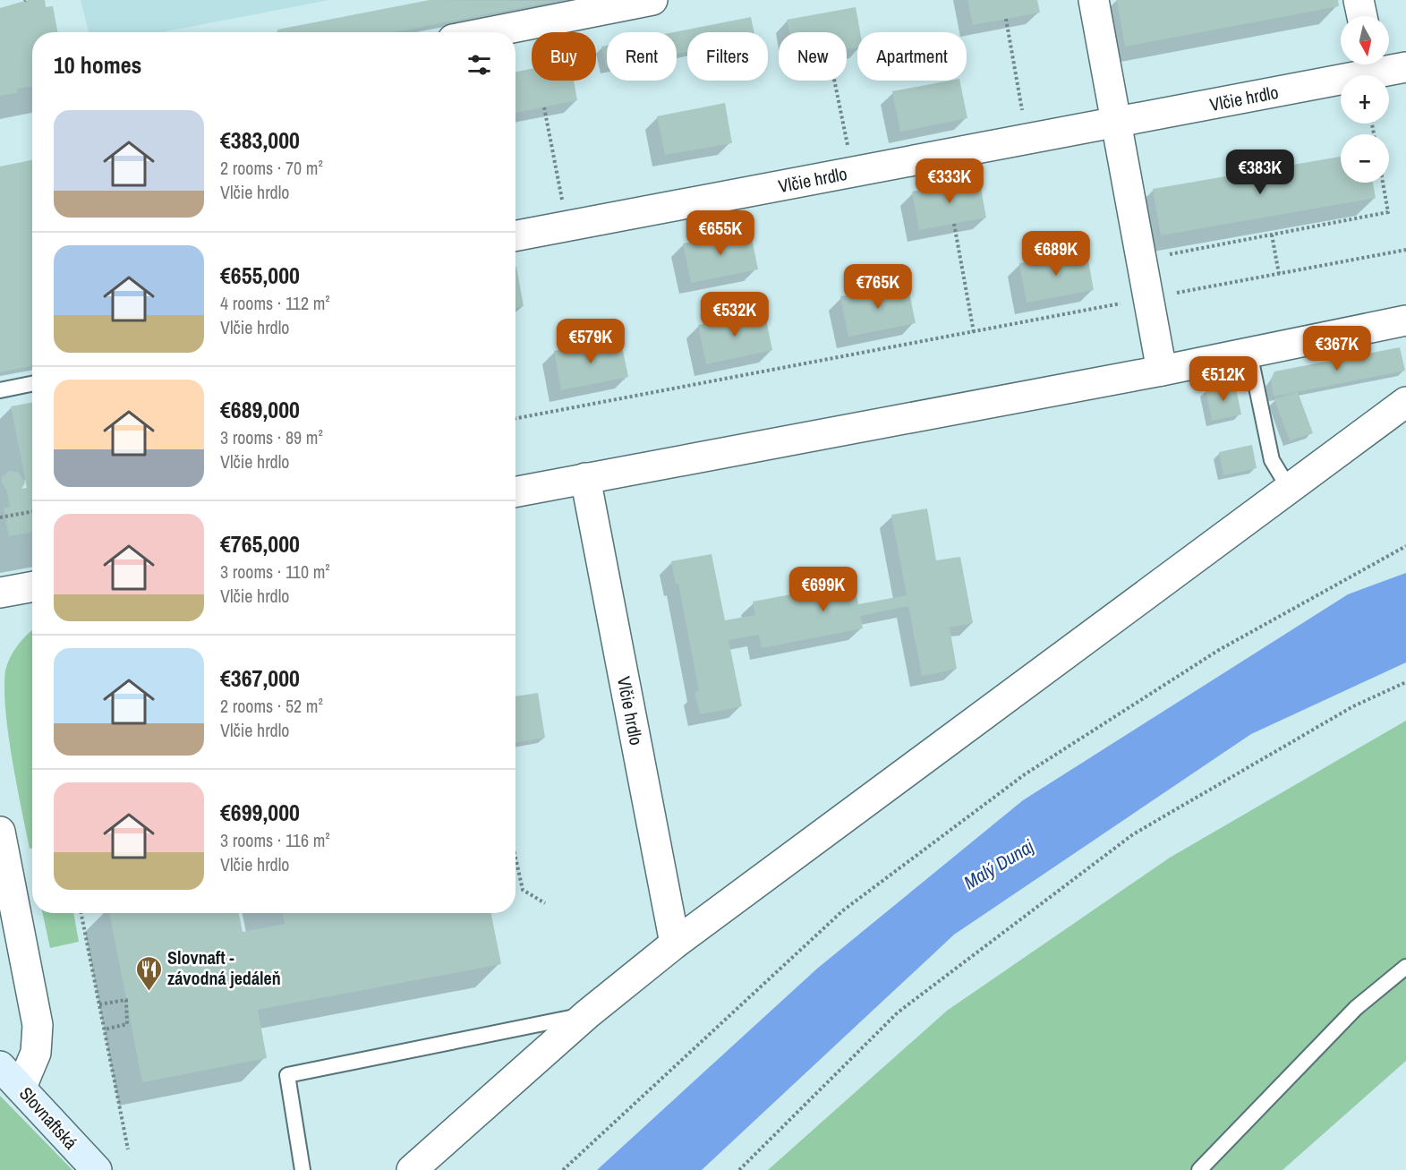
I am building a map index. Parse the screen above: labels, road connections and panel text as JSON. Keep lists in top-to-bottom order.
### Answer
{
  "streets": {
    "main road": ["Slovnaftská"],
    "street": ["Vlčie hrdlo"]
  },
  "water": ["Malý Dunaj"],
  "places": {
    "restaurant": ["Slovnaft - závodná jedáleň"]
  },
  "north": "bottom",
  "page": {
    "map_buttons": ["+", "−"],
    "chip": [
      "Buy",
      "Rent",
      "Filters",
      "New",
      "Apartment"
    ],
    "heading": "10 homes",
    "list": [
      {
        "name": "€383,000",
        "note": "2 rooms · 70 m² · Vlčie hrdlo"
      },
      {
        "name": "€655,000",
        "note": "4 rooms · 112 m² · Vlčie hrdlo"
      },
      {
        "name": "€689,000",
        "note": "3 rooms · 89 m² · Vlčie hrdlo"
      },
      {
        "name": "€765,000",
        "note": "3 rooms · 110 m² · Vlčie hrdlo"
      },
      {
        "name": "€367,000",
        "note": "2 rooms · 52 m² · Vlčie hrdlo"
      },
      {
        "name": "€699,000",
        "note": "3 rooms · 116 m² · Vlčie hrdlo"
      }
    ],
    "price": [
      "€383K",
      "€333K",
      "€655K",
      "€689K",
      "€765K",
      "€532K",
      "€579K",
      "€367K",
      "€512K",
      "€699K"
    ]
  }
}
